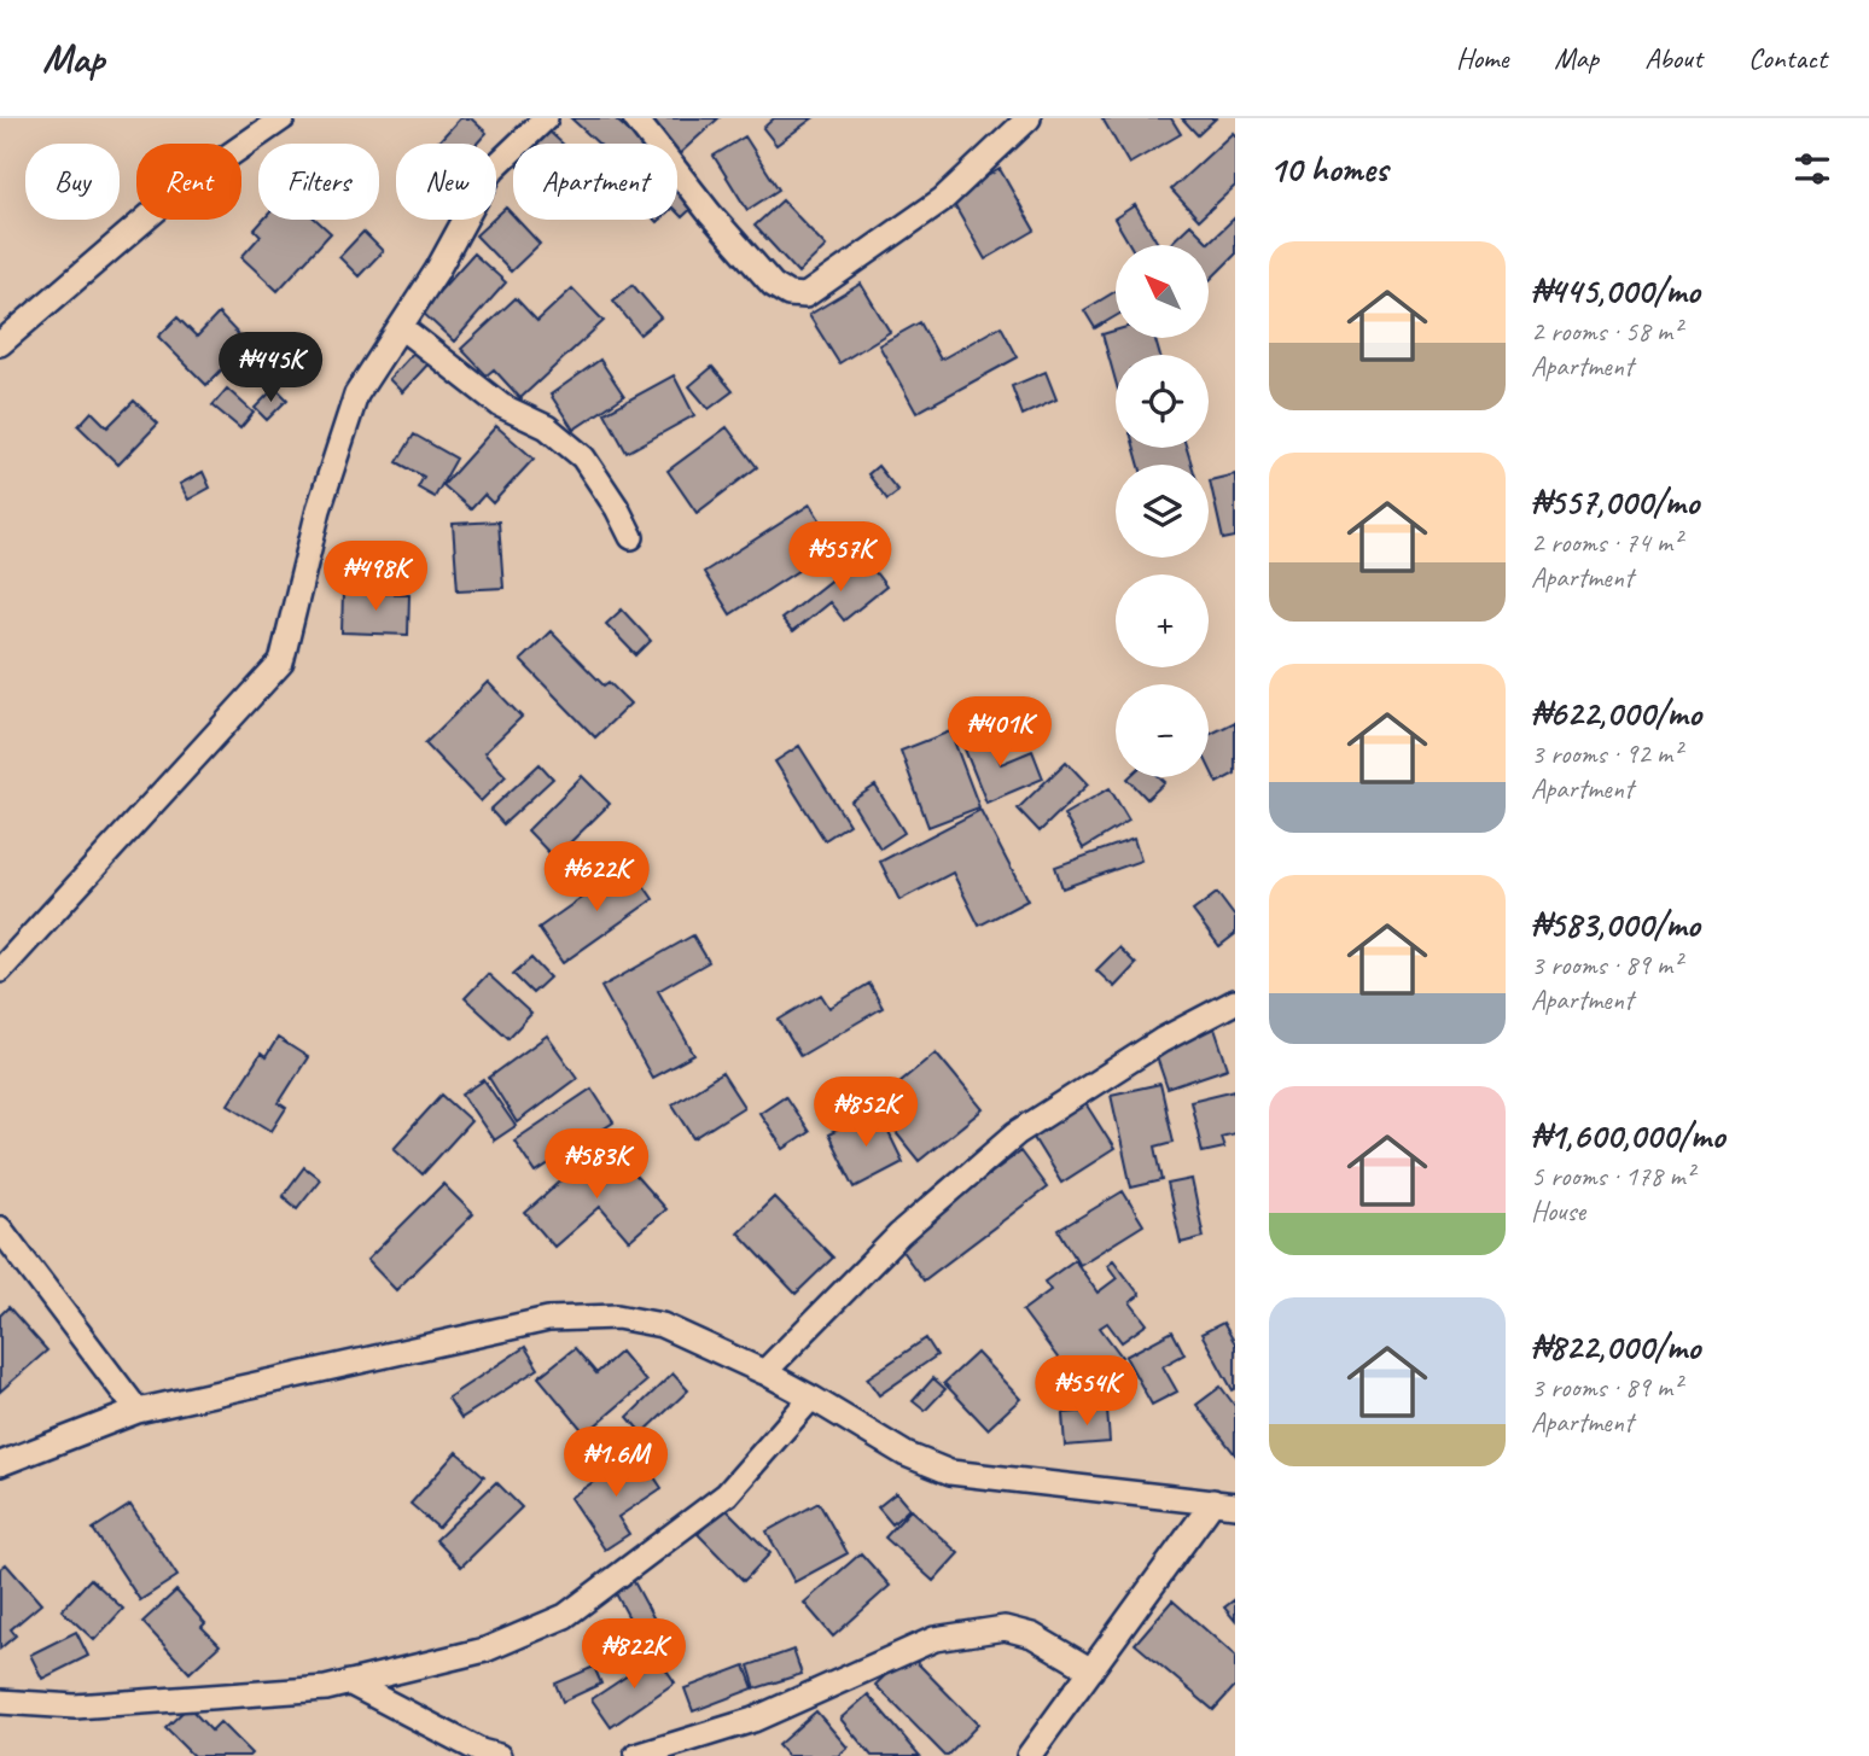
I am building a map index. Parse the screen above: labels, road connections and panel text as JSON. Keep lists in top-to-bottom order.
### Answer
{
  "north": "top left",
  "page": {
    "header": "Map",
    "nav": [
      "Home",
      "Map",
      "About",
      "Contact"
    ],
    "heading": "10 homes",
    "chip": [
      "Buy",
      "Rent",
      "Filters",
      "New",
      "Apartment"
    ],
    "list": [
      {
        "name": "₦445,000/mo",
        "note": "2 rooms · 58 m² · Apartment"
      },
      {
        "name": "₦557,000/mo",
        "note": "2 rooms · 74 m² · Apartment"
      },
      {
        "name": "₦622,000/mo",
        "note": "3 rooms · 92 m² · Apartment"
      },
      {
        "name": "₦583,000/mo",
        "note": "3 rooms · 89 m² · Apartment"
      },
      {
        "name": "₦1,600,000/mo",
        "note": "5 rooms · 178 m² · House"
      },
      {
        "name": "₦822,000/mo",
        "note": "3 rooms · 89 m² · Apartment"
      }
    ],
    "map_buttons": ["+", "−"],
    "price": [
      "₦445K",
      "₦557K",
      "₦498K",
      "₦401K",
      "₦622K",
      "₦852K",
      "₦583K",
      "₦554K",
      "₦1.6M",
      "₦822K"
    ]
  }
}
